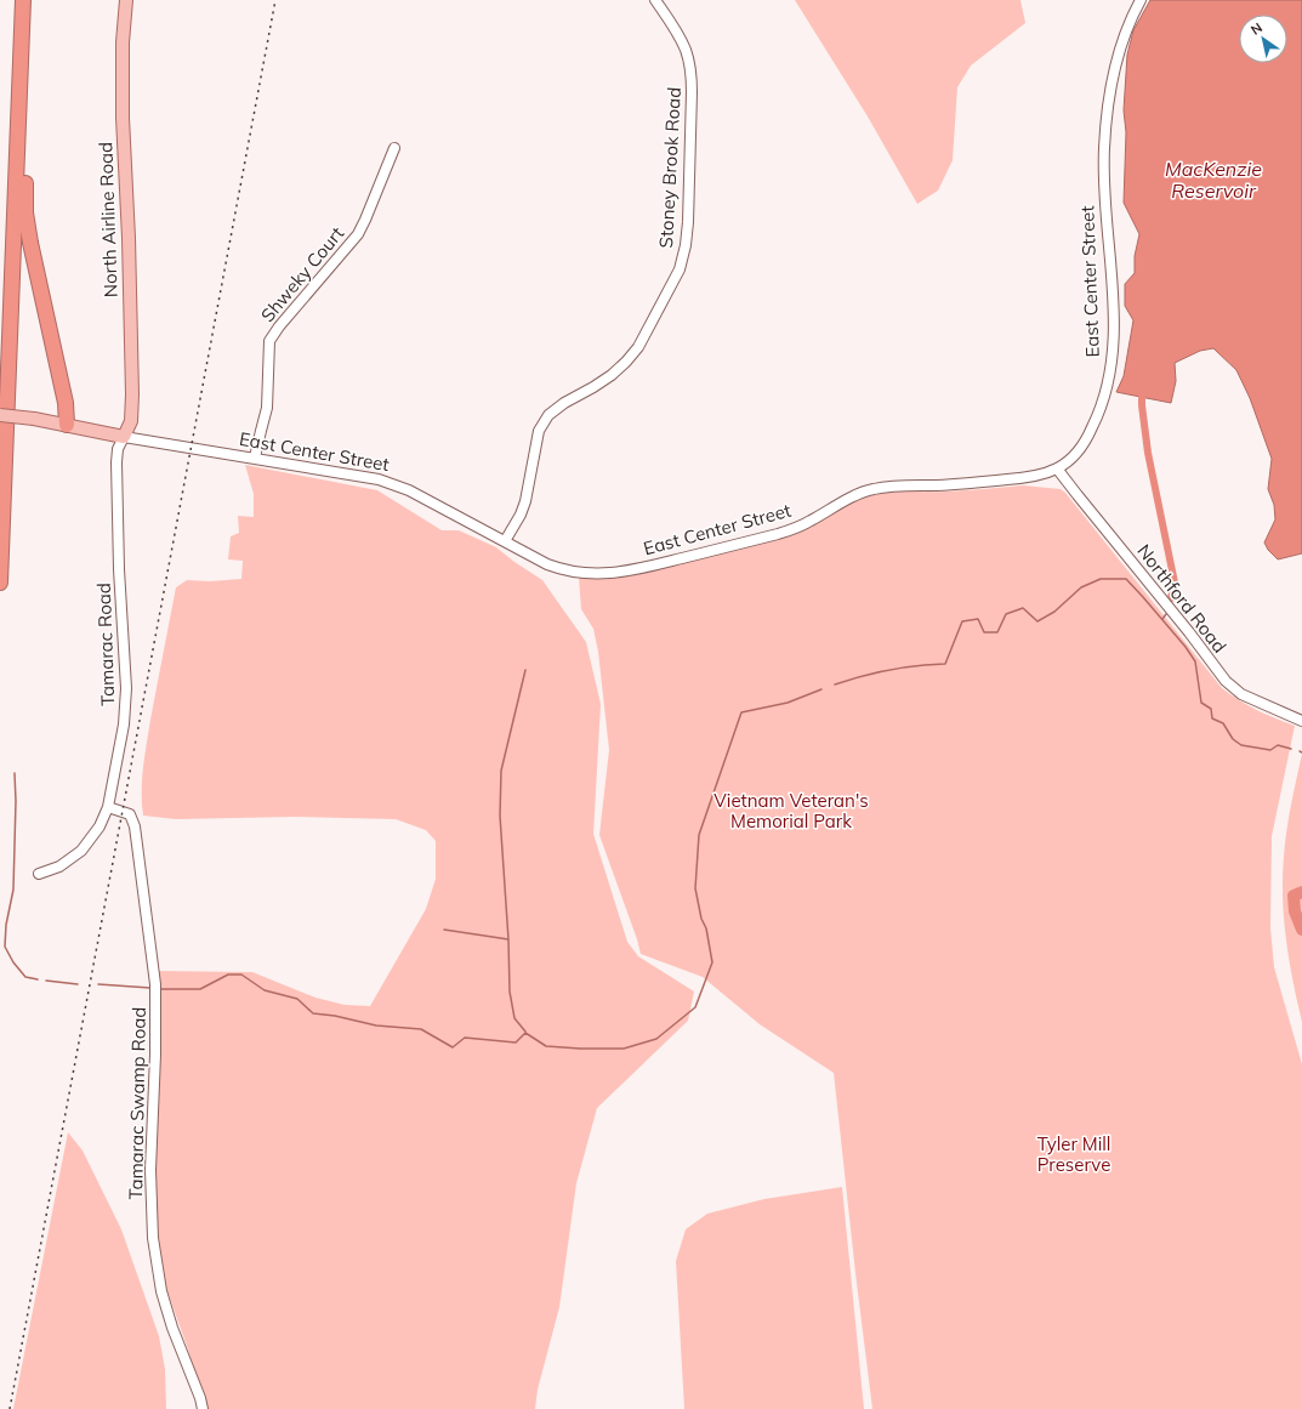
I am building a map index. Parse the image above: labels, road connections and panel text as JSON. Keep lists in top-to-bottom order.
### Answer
{
  "streets": {
    "main road": ["North Airline Road", "East Center Street"],
    "street": [
      "Stoney Brook Road",
      "Shweky Court",
      "Northford Road",
      "Tamarac Road",
      "Tamarac Swamp Road"
    ]
  },
  "crossings": [
    ["Stoney Brook Road", "East Center Street"],
    ["North Airline Road", "East Center Street"],
    ["North Airline Road", "Tamarac Road"],
    ["Shweky Court", "East Center Street"],
    ["East Center Street", "Northford Road"],
    ["East Center Street", "Tamarac Road"],
    ["Tamarac Road", "Tamarac Swamp Road"]
  ],
  "water": ["MacKenzie Reservoir"],
  "parks": ["Vietnam Veteran's Memorial Park", "Tyler Mill Preserve"],
  "north": "top left"
}
